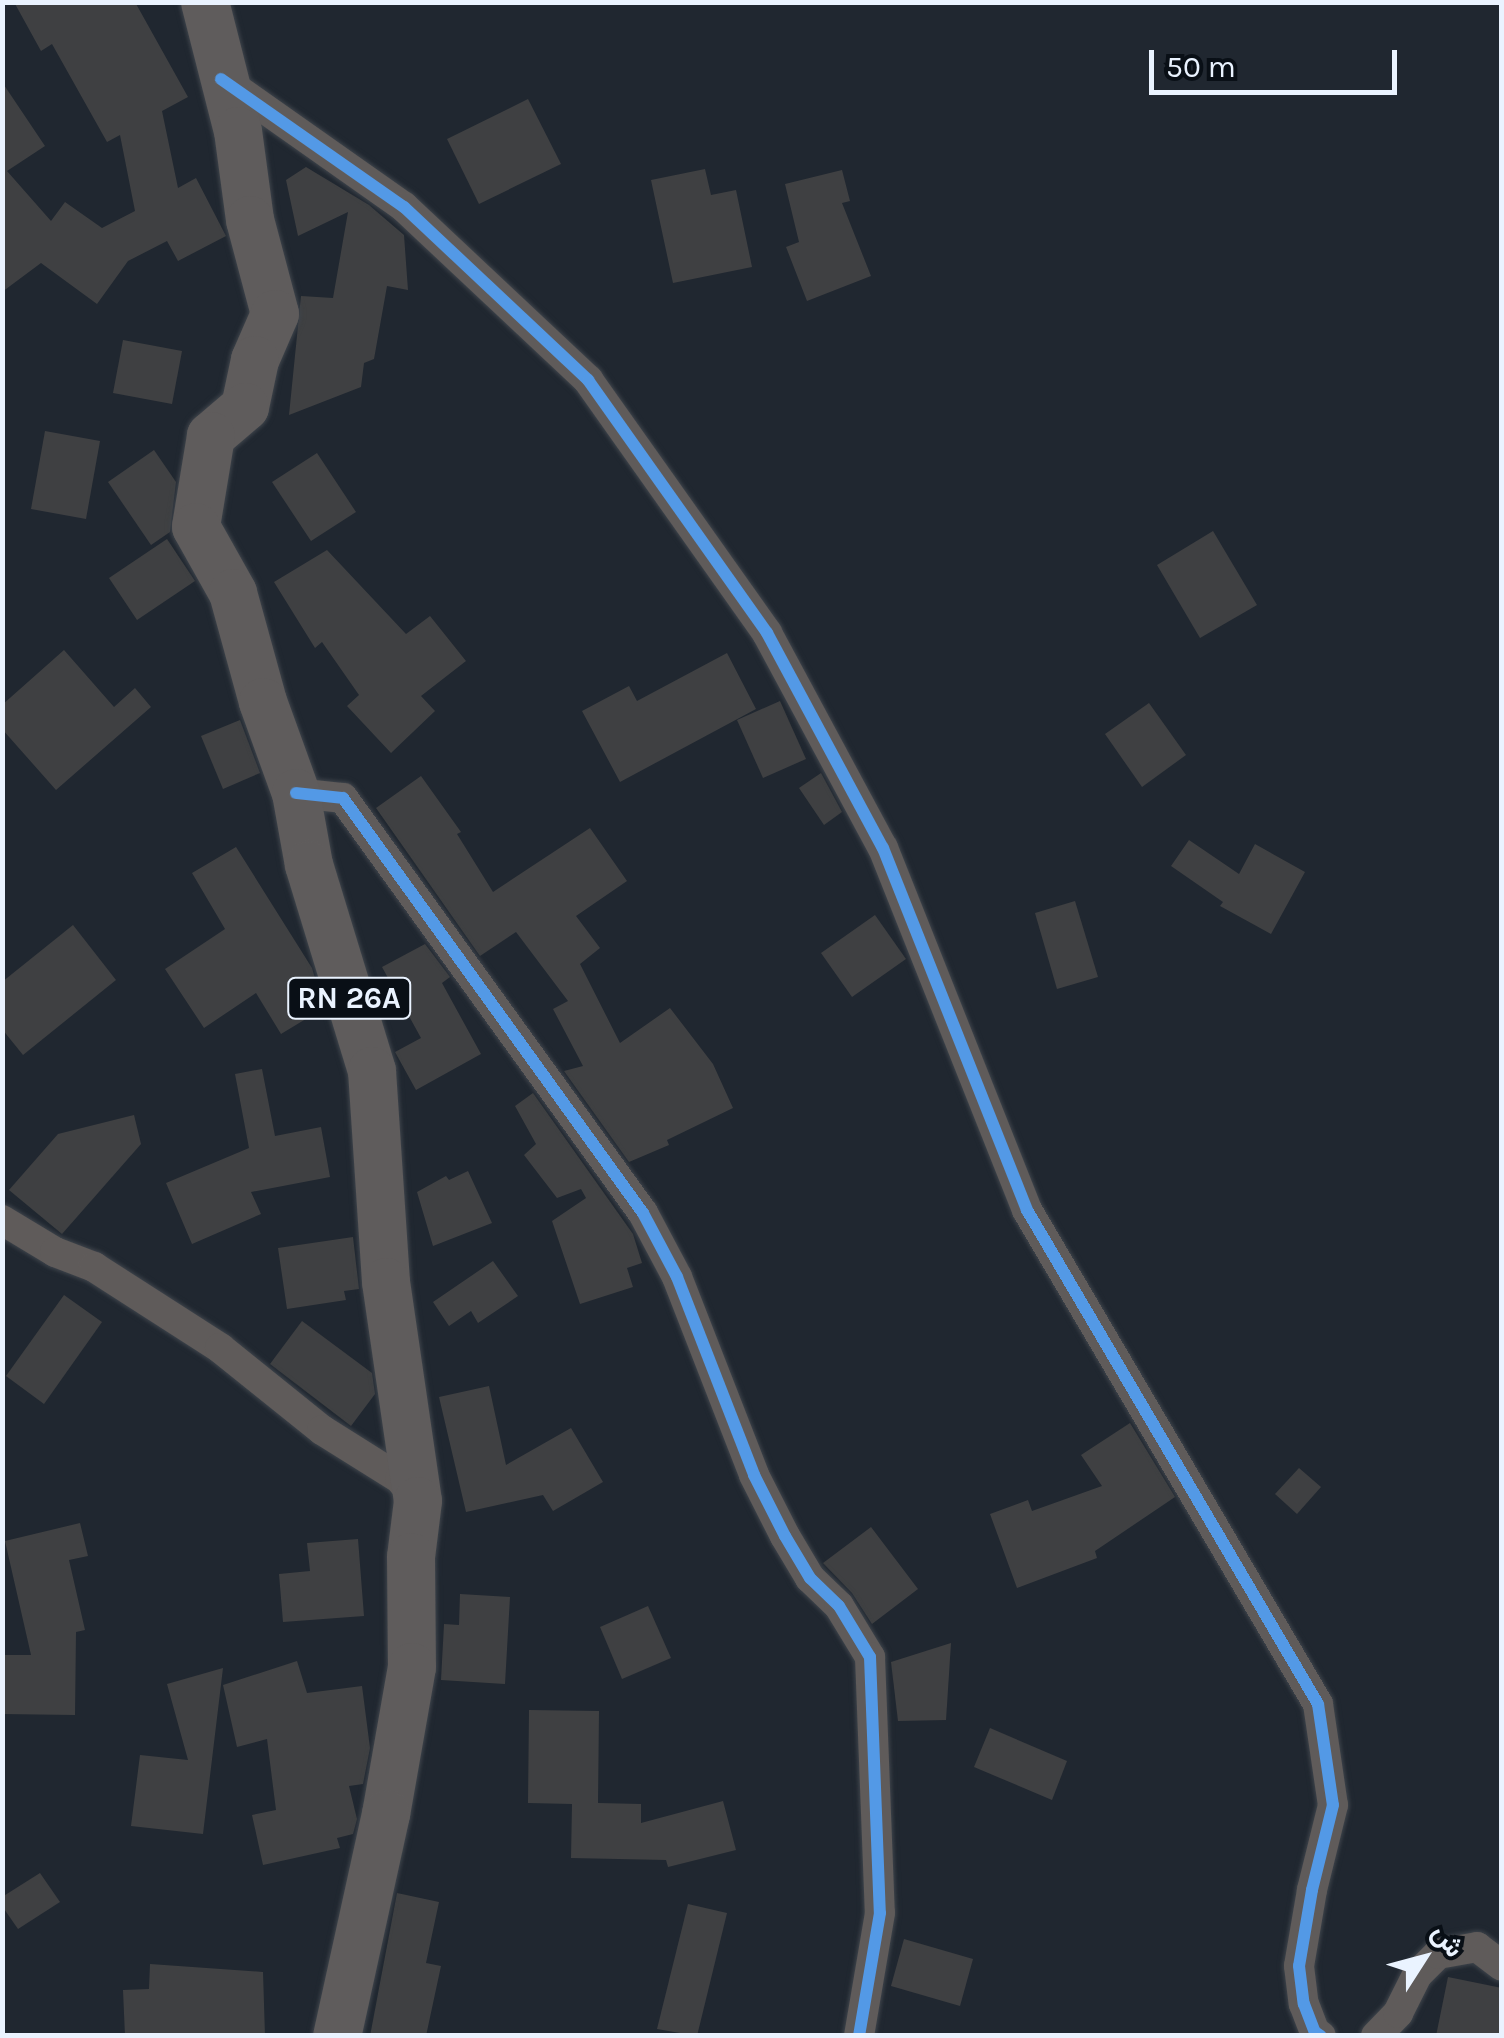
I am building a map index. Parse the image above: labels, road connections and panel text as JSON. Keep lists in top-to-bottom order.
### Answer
{
  "streets": {
    "main road": ["RN 26A"]
  },
  "scale_bar": "50 m",
  "north": "top right"
}
